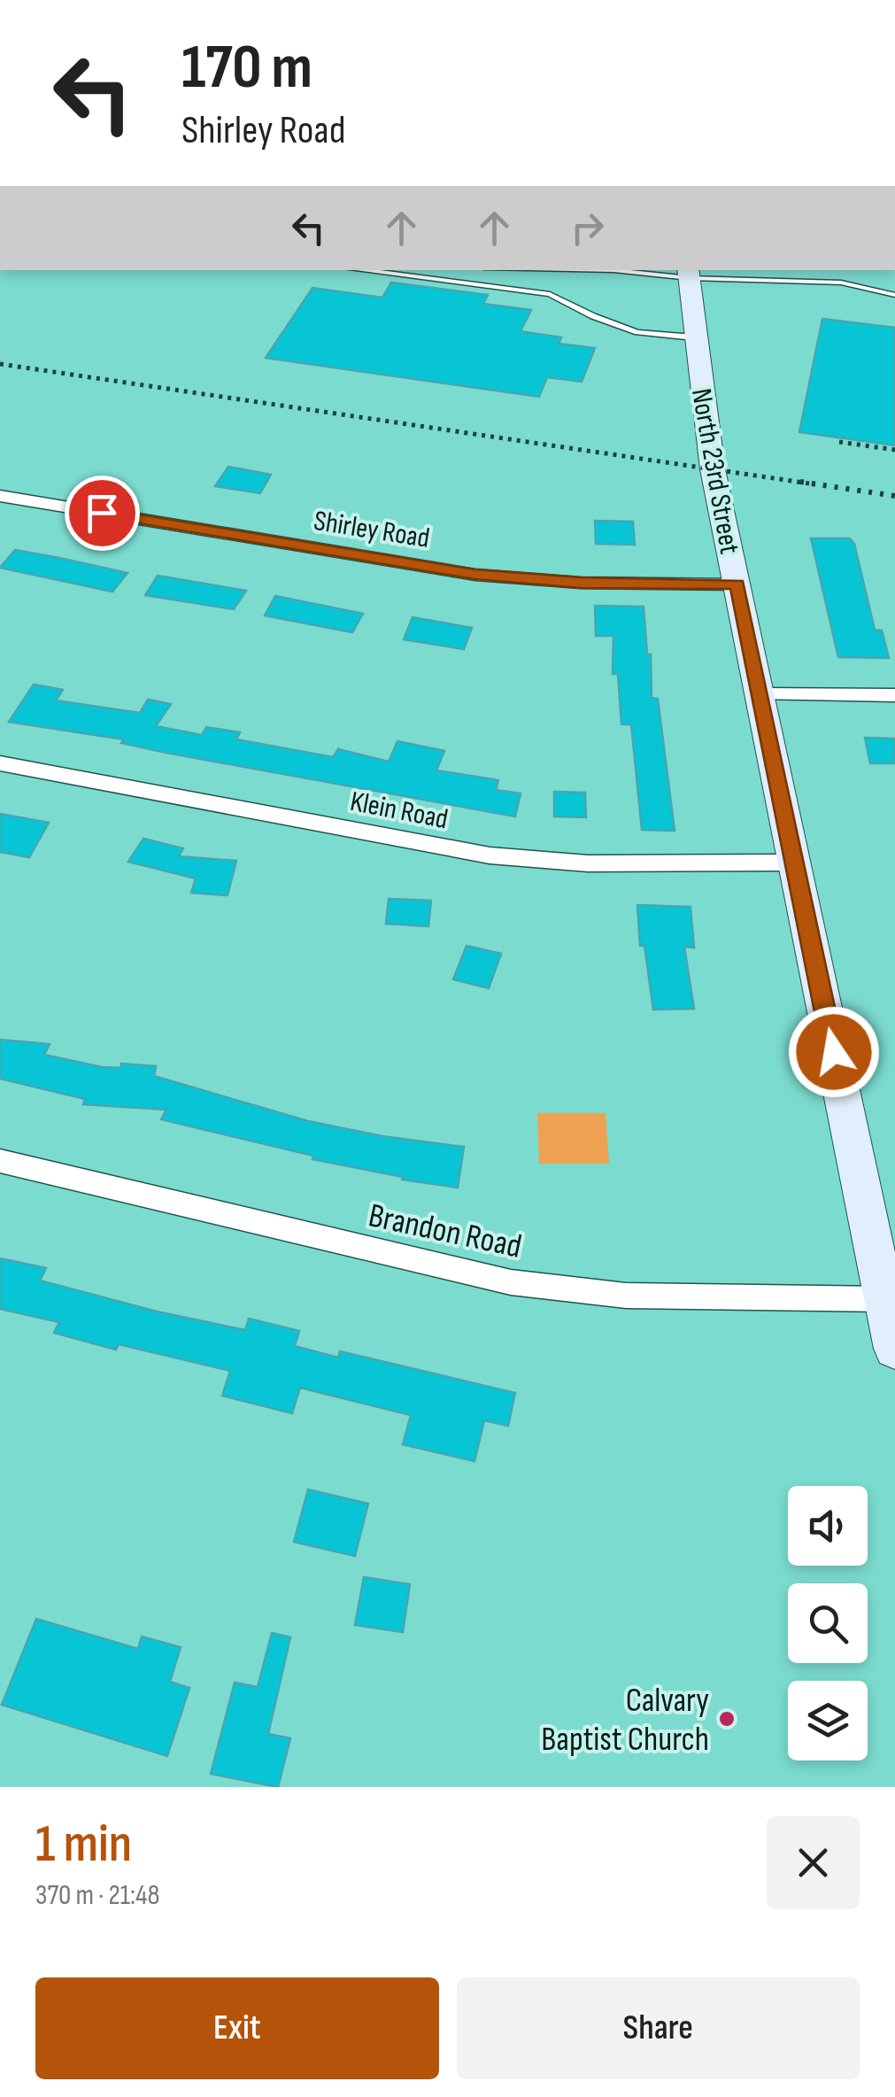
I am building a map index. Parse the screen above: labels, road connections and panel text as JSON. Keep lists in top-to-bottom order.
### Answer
{
  "streets": {
    "main road": ["North 23rd Street"],
    "street": ["Shirley Road", "Klein Road", "Brandon Road"]
  },
  "crossings": [
    ["North 23rd Street", "Shirley Road"],
    ["North 23rd Street", "Klein Road"],
    ["North 23rd Street", "Brandon Road"]
  ],
  "places": ["Calvary Baptist Church"],
  "page": {
    "turn": ["170 m", "Shirley Road"],
    "heading": ["1 min", "370 m · 21:48"],
    "buttons": ["Exit", "Share"]
  }
}
